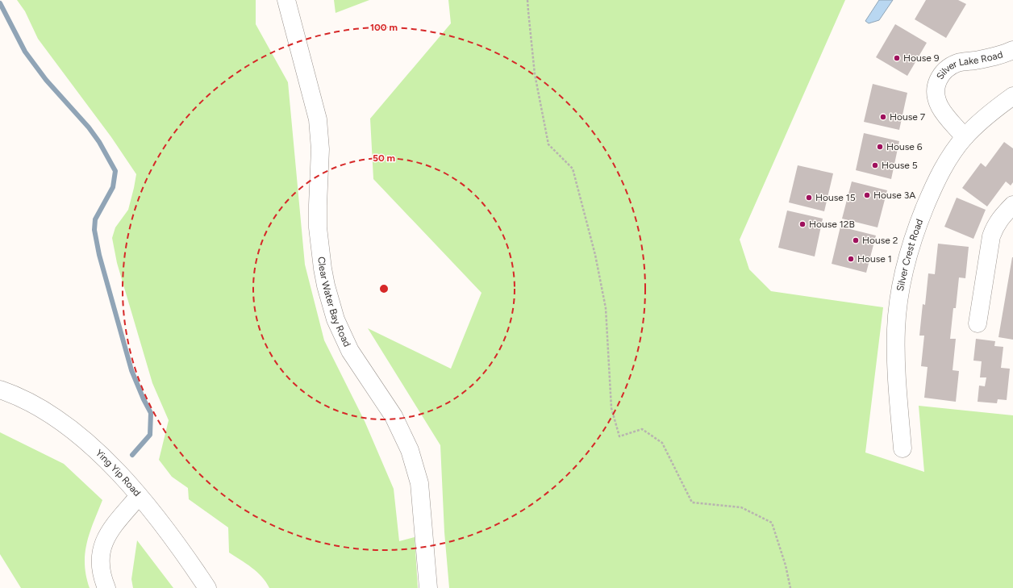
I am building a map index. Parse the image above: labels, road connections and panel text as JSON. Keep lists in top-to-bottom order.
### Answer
{
  "streets": {
    "main road": [
      "Silver Lake Road",
      "Silver Crest Road",
      "Clear Water Bay Road",
      "Ying Yip Road"
    ]
  },
  "crossings": [
    ["Silver Lake Road", "Silver Crest Road"]
  ],
  "places": [
    "House 9",
    "House 7",
    "House 6",
    "House 5",
    "House 3A",
    "House 15",
    "House 12B",
    "House 2",
    "House 1"
  ],
  "rings": ["100 m", "50 m"]
}
